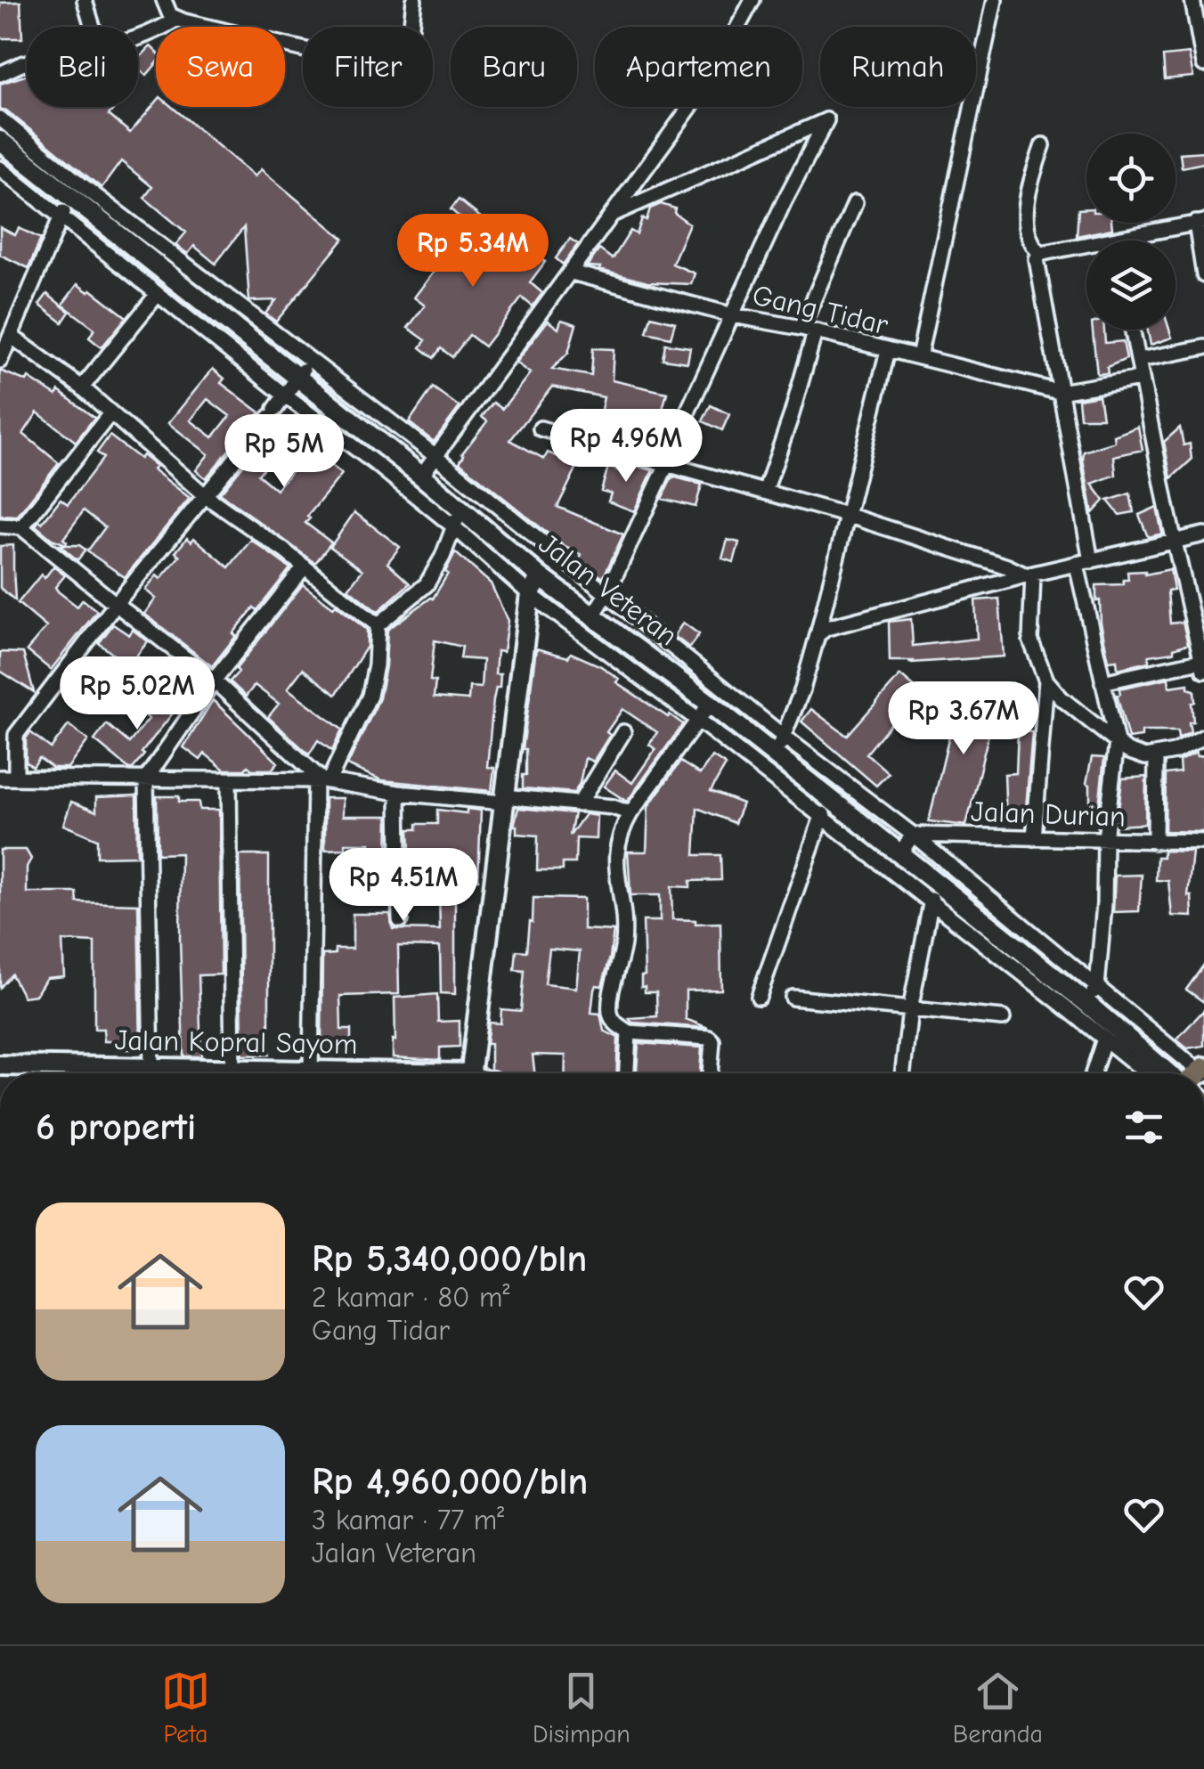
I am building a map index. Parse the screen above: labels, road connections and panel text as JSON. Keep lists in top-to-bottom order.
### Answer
{
  "streets": {
    "main road": ["Jalan Veteran", "Jalan Kopral Sayom"],
    "street": ["Gang Tidar", "Jalan Durian"]
  },
  "page": {
    "chip": [
      "Beli",
      "Sewa",
      "Filter",
      "Baru",
      "Apartemen",
      "Rumah"
    ],
    "price": [
      "Rp 5.34M",
      "Rp 4.96M",
      "Rp 5M",
      "Rp 5.02M",
      "Rp 3.67M",
      "Rp 4.51M"
    ],
    "heading": "6 properti",
    "list": [
      {
        "name": "Rp 5,340,000/bln",
        "note": "2 kamar · 80 m² · Gang Tidar"
      },
      {
        "name": "Rp 4,960,000/bln",
        "note": "3 kamar · 77 m² · Jalan Veteran"
      }
    ],
    "tabs": ["Peta", "Disimpan", "Beranda"]
  }
}
